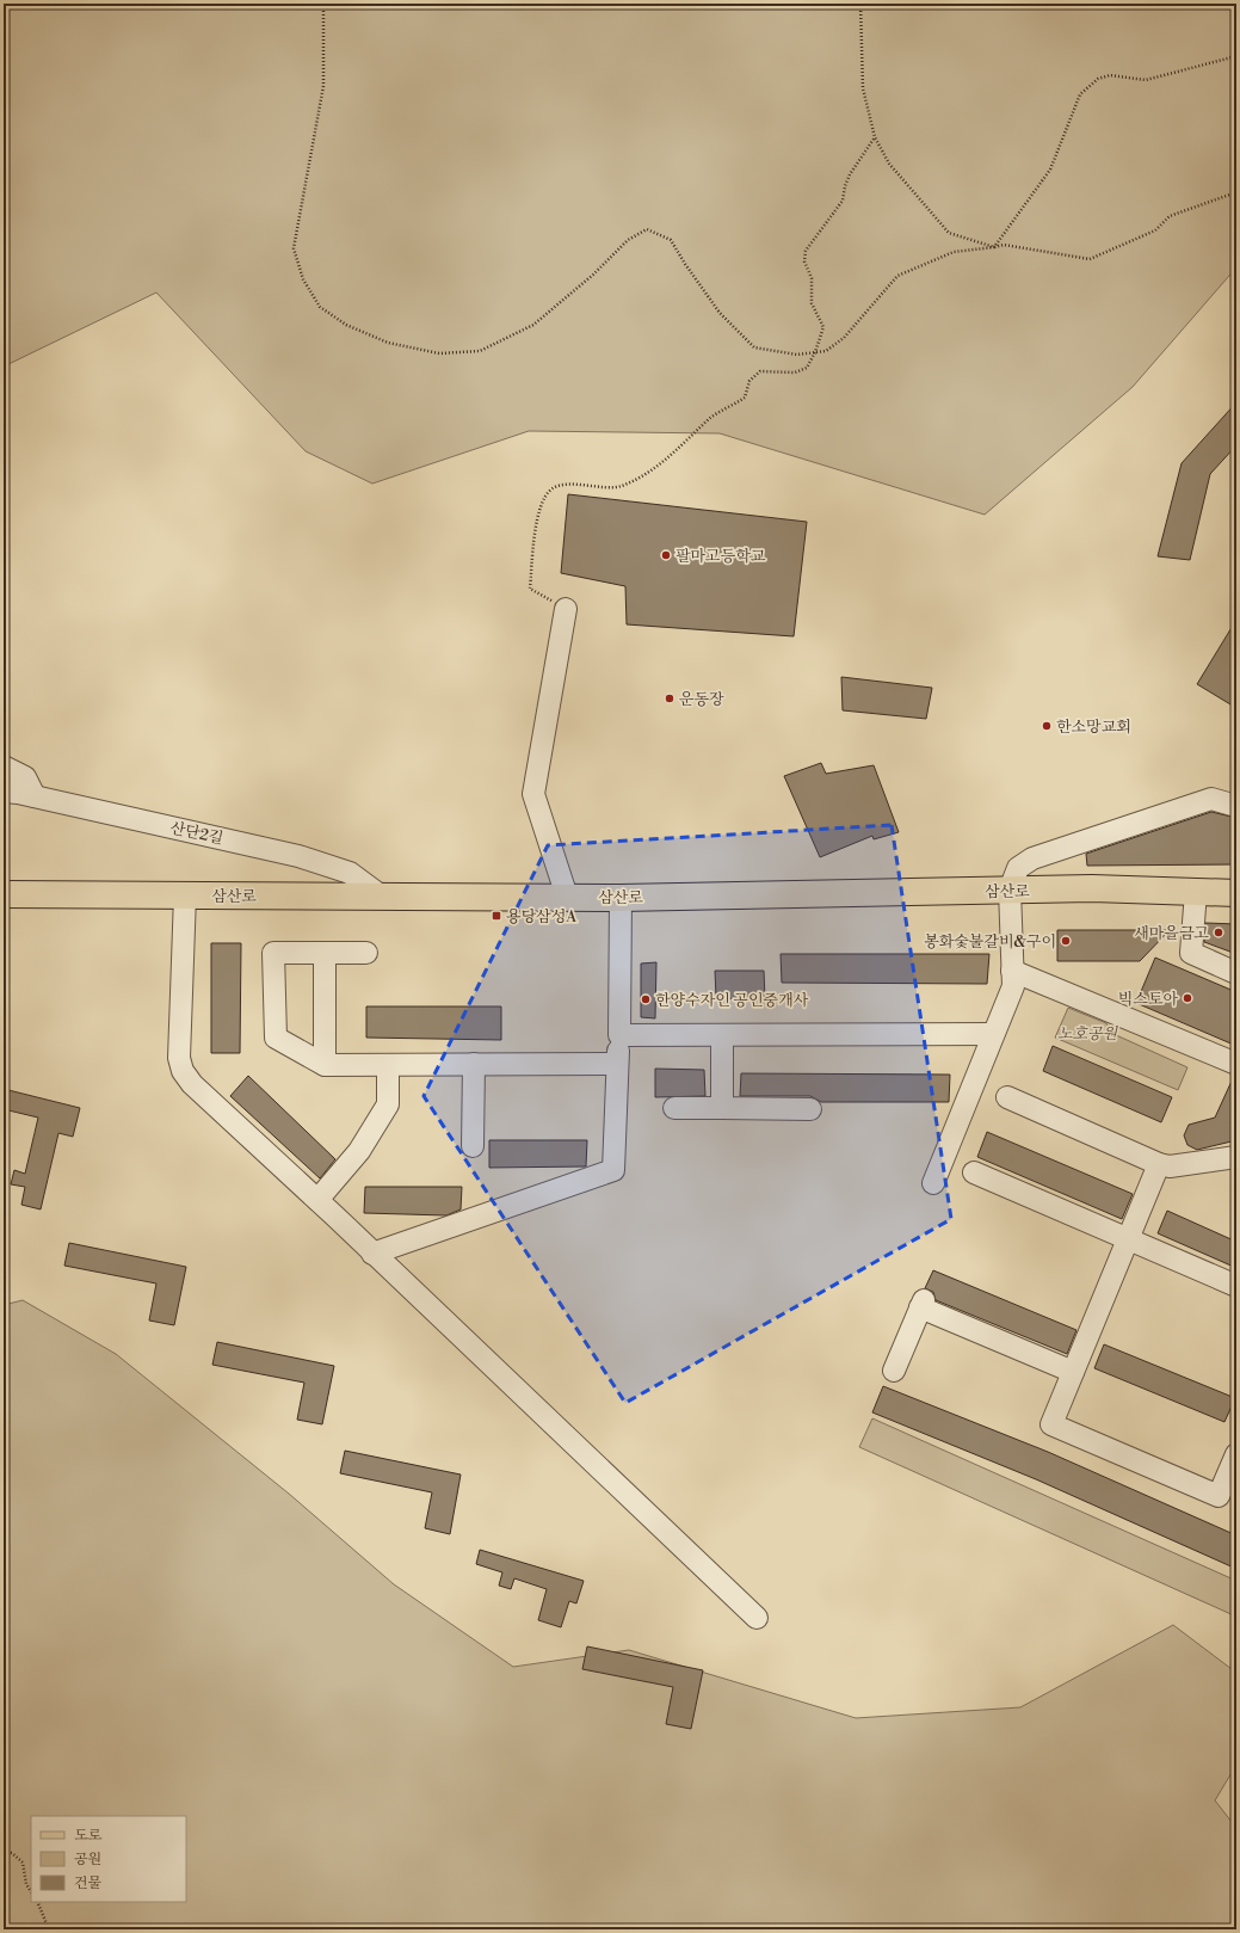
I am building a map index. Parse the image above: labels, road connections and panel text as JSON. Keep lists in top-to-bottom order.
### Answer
{
  "streets": {
    "main road": ["삼산로"],
    "street": ["산단2길"]
  },
  "crossings": [
    ["산단2길", "삼산로"]
  ],
  "parks": ["노호공원"],
  "places": {
    "other": [
      "팔마고등학교",
      "운동장",
      "한소망교회",
      "새마을금고",
      "봉화숯불갈비&구이",
      "빅스토아",
      "한양수자인 공인중개사"
    ],
    "transit": ["용당삼성A"]
  },
  "legend": ["도로", "공원", "건물"]
}
